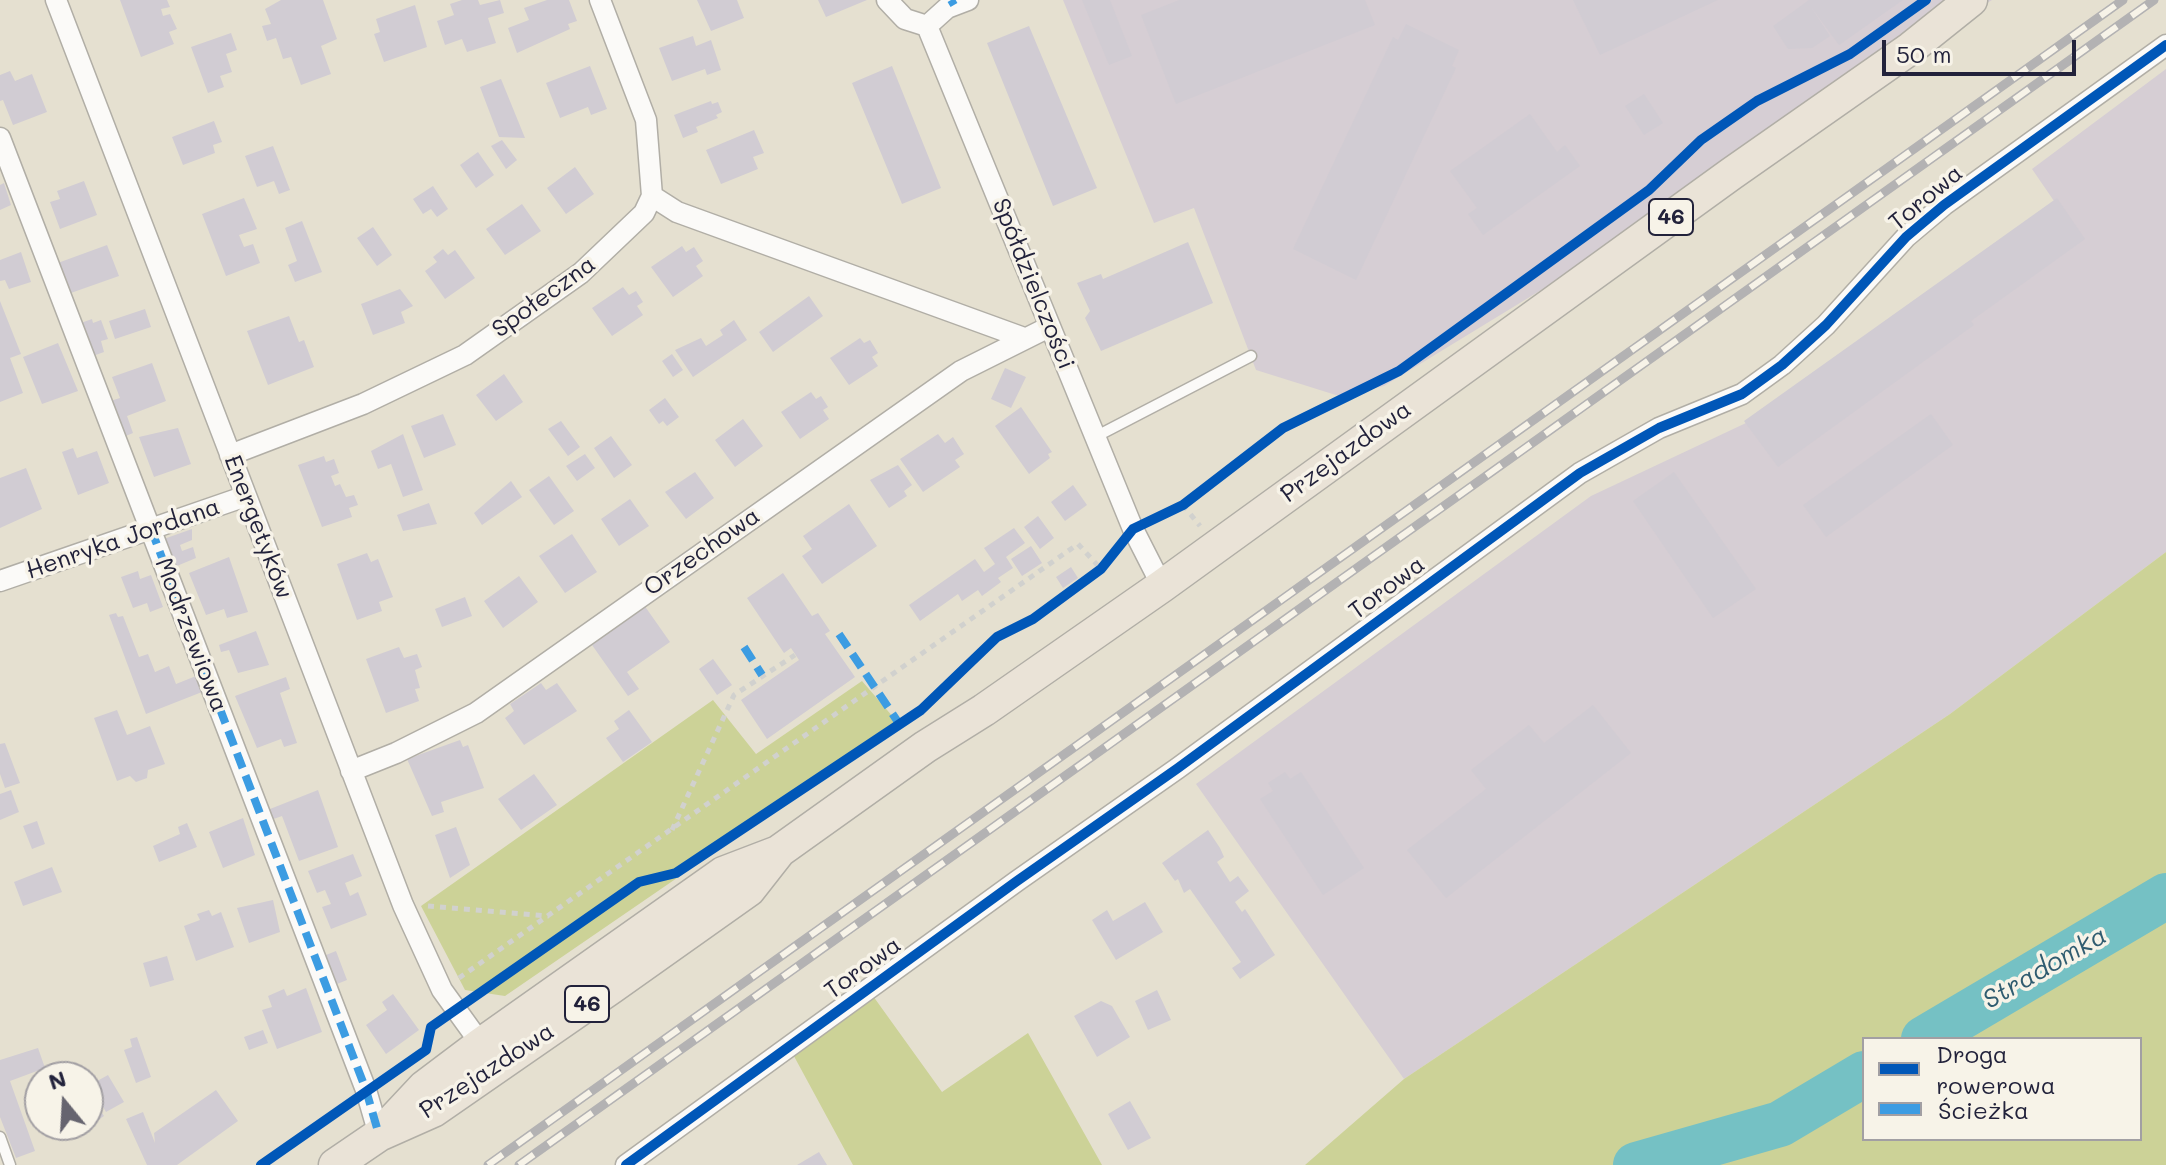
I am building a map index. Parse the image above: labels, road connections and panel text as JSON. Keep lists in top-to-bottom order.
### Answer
{
  "streets": {
    "main road": ["46", "Przejazdowa"],
    "street": [
      "Torowa",
      "Spółdzielczości",
      "Społeczna",
      "Energetyków",
      "Henryka Jordana",
      "Orzechowa",
      "Modrzewiowa"
    ]
  },
  "crossings": [
    ["Spółdzielczości", "Przejazdowa"],
    ["Spółdzielczości", "Orzechowa"],
    ["Społeczna", "Energetyków"],
    ["Przejazdowa", "Energetyków"],
    ["Przejazdowa", "Modrzewiowa"],
    ["Energetyków", "Henryka Jordana"],
    ["Energetyków", "Orzechowa"],
    ["Henryka Jordana", "Modrzewiowa"]
  ],
  "water": ["Stradomka"],
  "legend": ["Droga rowerowa", "Ścieżka"],
  "scale_bar": "50 m",
  "north": "top"
}
